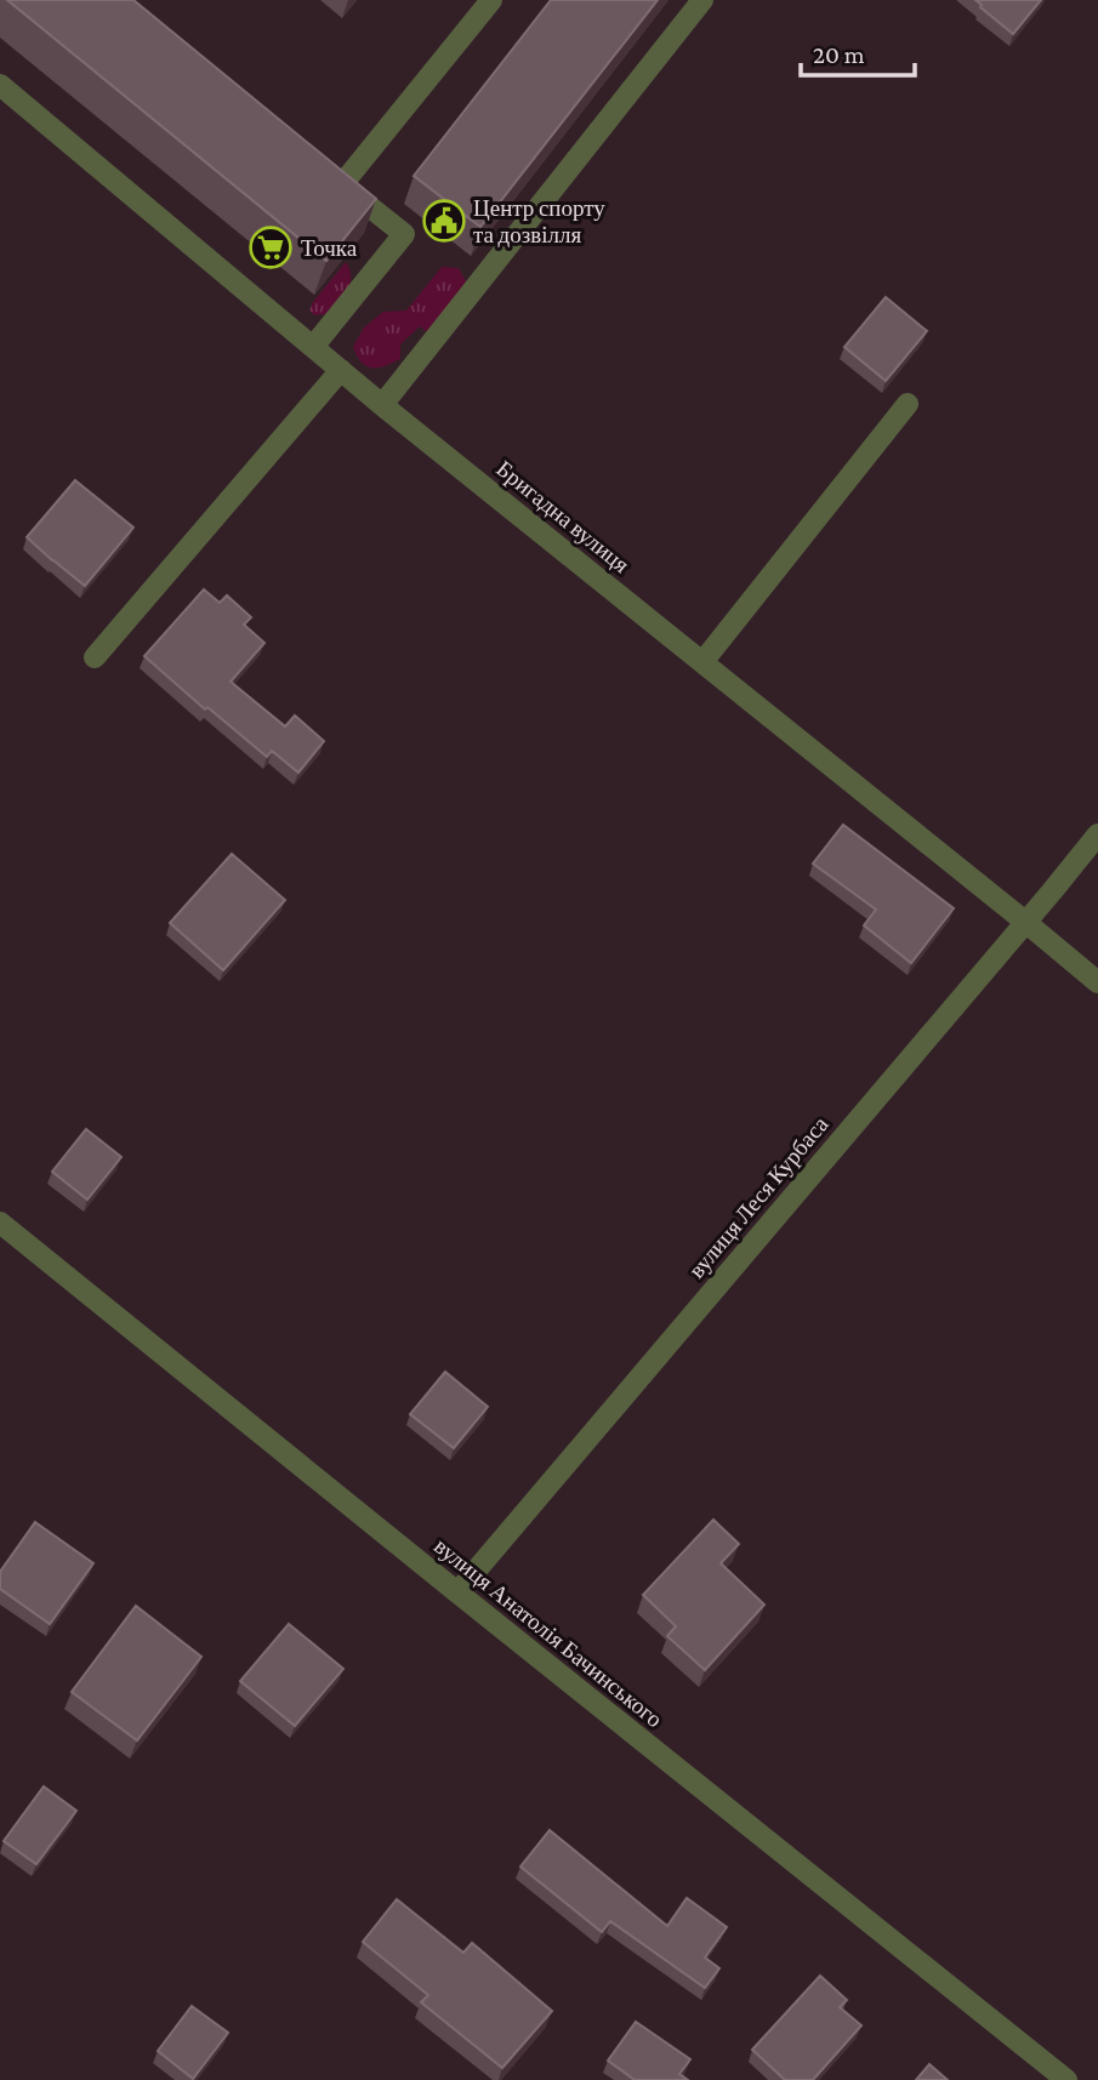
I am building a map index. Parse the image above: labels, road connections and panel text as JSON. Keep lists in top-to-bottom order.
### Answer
{
  "streets": {
    "street": ["Бригадна вулиця", "вулиця Леся Курбаса", "вулиця Анатолія Бачинського"]
  },
  "crossings": [
    ["Бригадна вулиця", "вулиця Леся Курбаса"],
    ["вулиця Леся Курбаса", "вулиця Анатолія Бачинського"]
  ],
  "places": {
    "public building": ["Центр спорту та дозвілля"],
    "supermarket": ["Точка"]
  },
  "scale_bar": "20 m"
}
